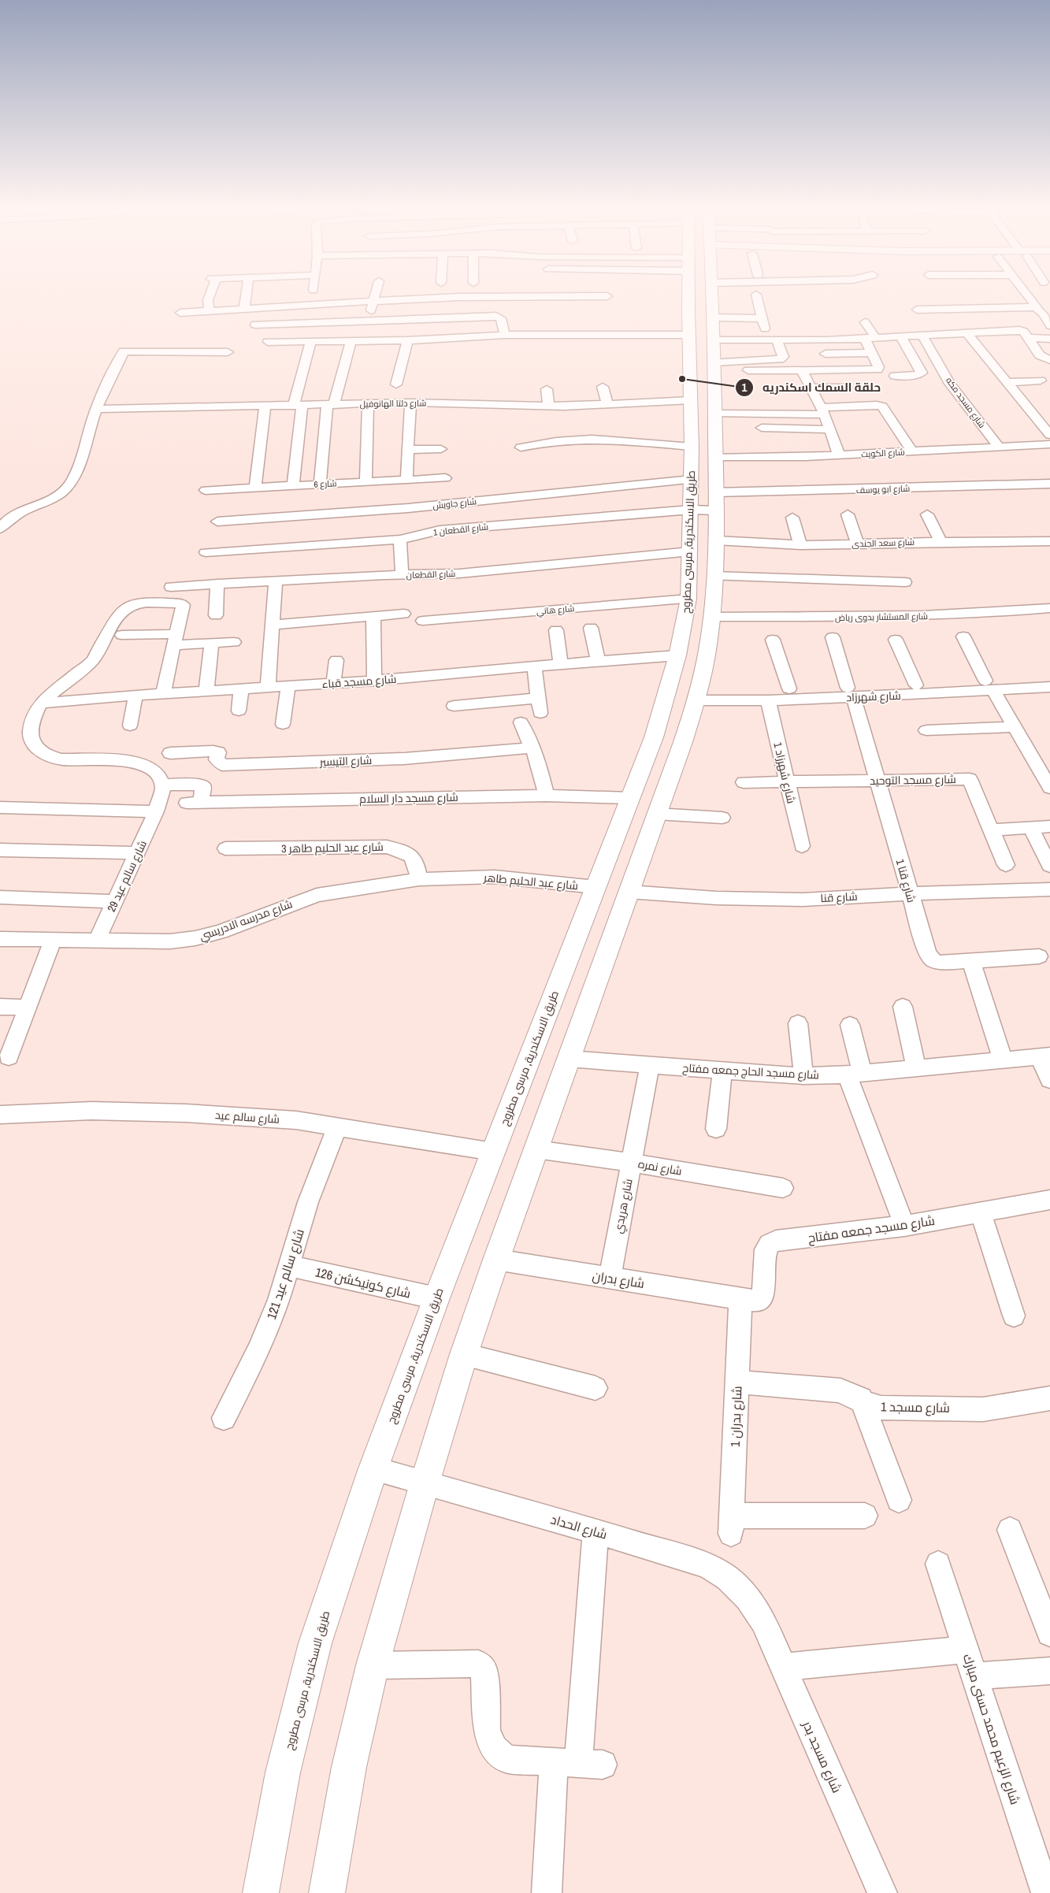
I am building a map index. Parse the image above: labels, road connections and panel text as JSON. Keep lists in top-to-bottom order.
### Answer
{
  "streets": {
    "main road": ["طريق الاسكندرية, مرسى مطروح"],
    "street": [
      "شارع مسجد مكه",
      "شارع دلتا الهانوفيل",
      "شارع الكويت",
      "شارع 6",
      "شارع ابو يوسف",
      "شارع جاويش",
      "شارع القطعان 1",
      "شارع سعد الجندى",
      "شارع القطعان",
      "شارع هاني",
      "شارع المستشار بدوى رياض",
      "شارع مسجد قباء",
      "شارع شهرزاد",
      "شارع التيسير",
      "شارع شهرزاد 1",
      "شارع مسجد التوحيد",
      "شارع مسجد دار السلام",
      "شارع عبد الحليم طاهر 3",
      "شارع سالم عيد 29",
      "شارع قنا 1",
      "شارع عبد الحليم طاهر",
      "شارع قنا",
      "شارع مدرسه الادريسي",
      "شارع مسجد الحاج جمعه مفتاح",
      "شارع سالم عيد",
      "شارع نمره",
      "شارع هريدي",
      "شارع مسجد جمعه مفتاح",
      "شارع سالم عيد 121",
      "شارع بدران",
      "شارع كونيكشن 126",
      "شارع مسجد 1",
      "شارع بدران 1",
      "شارع الحداد",
      "شارع الزعيم محمد حسنى مبارك",
      "شارع مسجد بدر"
    ]
  },
  "crossings": [
    ["شارع مسجد مكه", "شارع الكويت"],
    ["شارع دلتا الهانوفيل", "طريق الاسكندرية, مرسى مطروح"],
    ["شارع ابو يوسف", "شارع القطعان 1"],
    ["شارع جاويش", "طريق الاسكندرية, مرسى مطروح"],
    ["شارع القطعان 1", "طريق الاسكندرية, مرسى مطروح"],
    ["طريق الاسكندرية, مرسى مطروح", "شارع القطعان"],
    ["طريق الاسكندرية, مرسى مطروح", "شارع هاني"],
    ["طريق الاسكندرية, مرسى مطروح", "شارع مسجد قباء"],
    ["طريق الاسكندرية, مرسى مطروح", "شارع مسجد دار السلام"],
    ["طريق الاسكندرية, مرسى مطروح", "شارع عبد الحليم طاهر"],
    ["طريق الاسكندرية, مرسى مطروح", "شارع سالم عيد"],
    ["طريق الاسكندرية, مرسى مطروح", "شارع كونيكشن 126"],
    ["طريق الاسكندرية, مرسى مطروح", "شارع الحداد"],
    ["شارع شهرزاد", "شارع شهرزاد 1"],
    ["شارع شهرزاد", "شارع قنا 1"],
    ["شارع شهرزاد 1", "شارع مسجد التوحيد"],
    ["شارع مسجد التوحيد", "شارع قنا 1"],
    ["شارع مسجد دار السلام", "شارع سالم عيد 29"],
    ["شارع عبد الحليم طاهر 3", "شارع عبد الحليم طاهر"],
    ["شارع عبد الحليم طاهر 3", "شارع مدرسه الادريسي"],
    ["شارع سالم عيد 29", "شارع مدرسه الادريسي"],
    ["شارع قنا 1", "شارع قنا"],
    ["شارع عبد الحليم طاهر", "شارع مدرسه الادريسي"],
    ["شارع مسجد الحاج جمعه مفتاح", "شارع هريدي"],
    ["شارع سالم عيد", "شارع سالم عيد 121"],
    ["شارع نمره", "شارع هريدي"],
    ["شارع هريدي", "شارع بدران"],
    ["شارع مسجد جمعه مفتاح", "شارع بدران"],
    ["شارع مسجد جمعه مفتاح", "شارع بدران 1"],
    ["شارع سالم عيد 121", "شارع كونيكشن 126"],
    ["شارع بدران", "شارع بدران 1"],
    ["شارع مسجد 1", "شارع بدران 1"],
    ["شارع الحداد", "شارع مسجد بدر"]
  ],
  "places": ["حلقة السمك اسكندريه"]
}
